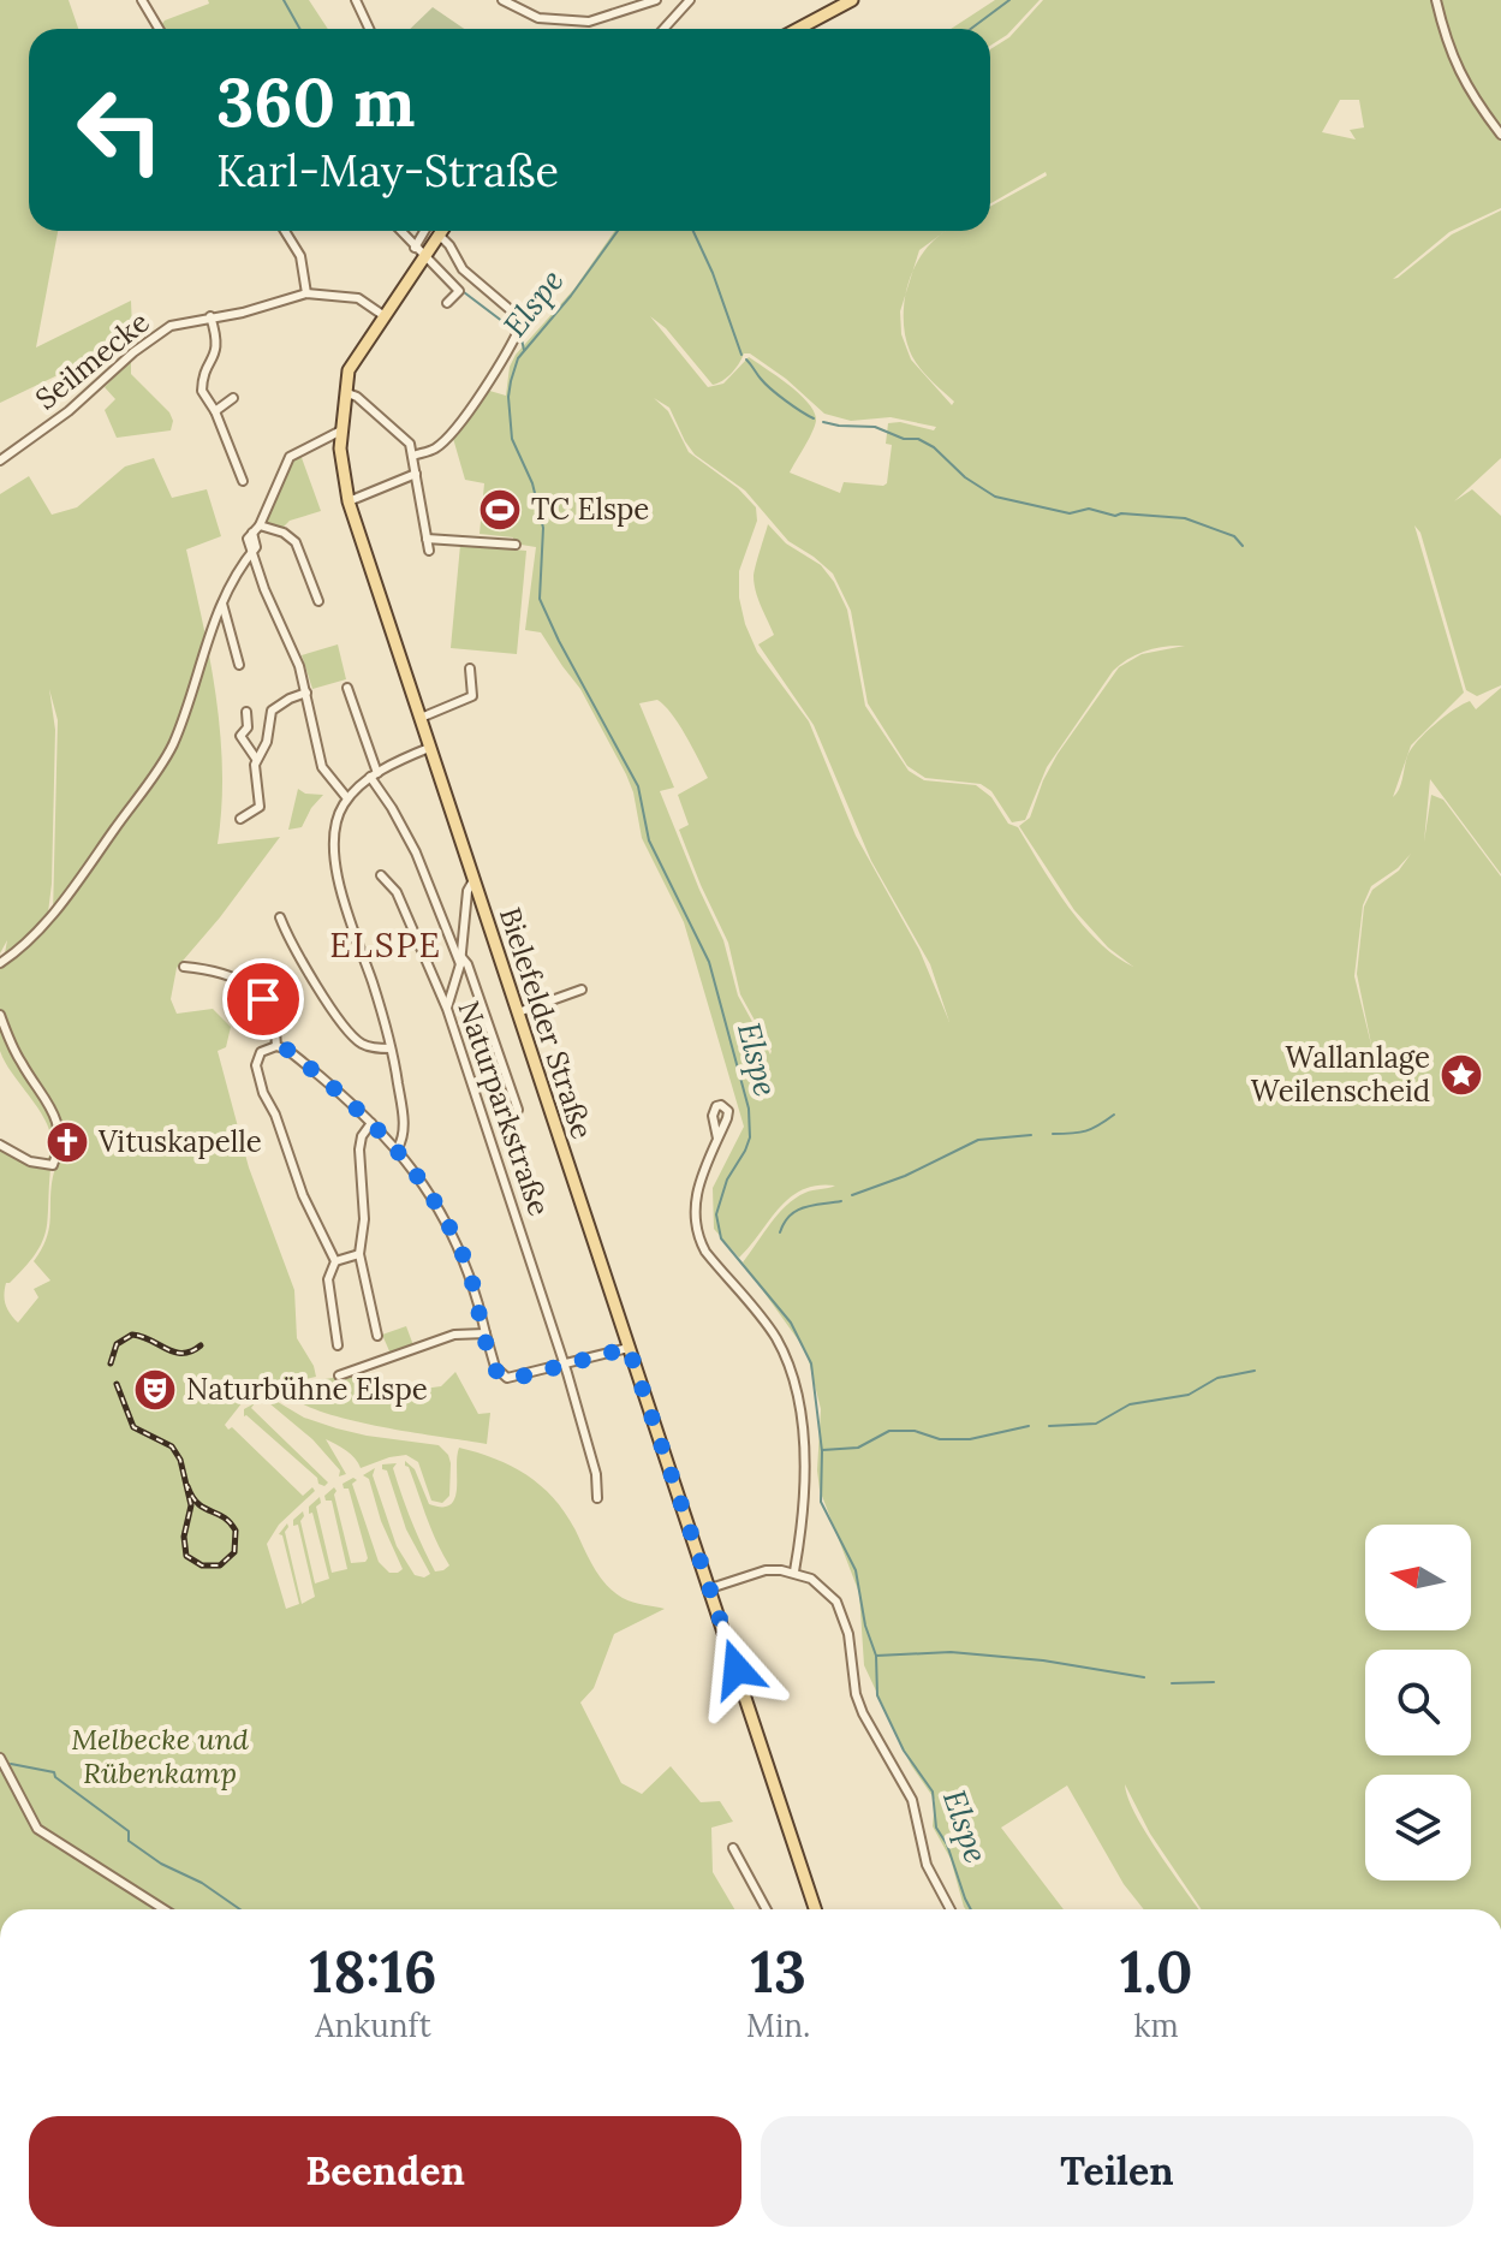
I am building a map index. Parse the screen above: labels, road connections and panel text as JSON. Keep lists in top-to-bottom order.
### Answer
{
  "streets": {
    "main road": ["Bielefelder Straße"],
    "street": ["Seilmecke", "Naturparkstraße"]
  },
  "crossings": [
    ["Seilmecke", "Bielefelder Straße"]
  ],
  "districts": ["ELSPE"],
  "water": ["Elspe"],
  "parks": ["Melbecke und Rübenkamp"],
  "places": {
    "sports": ["TC Elspe"],
    "place": ["Wallanlage Weilenscheid"],
    "church": ["Vituskapelle"],
    "theatre": ["Naturbühne Elspe"]
  },
  "north": "left",
  "page": {
    "turn": ["360 m", "Karl-May-Straße"],
    "eta": [
      "18:16",
      "Ankunft",
      "13",
      "Min.",
      "1.0",
      "km"
    ],
    "buttons": ["Beenden", "Teilen"]
  }
}
